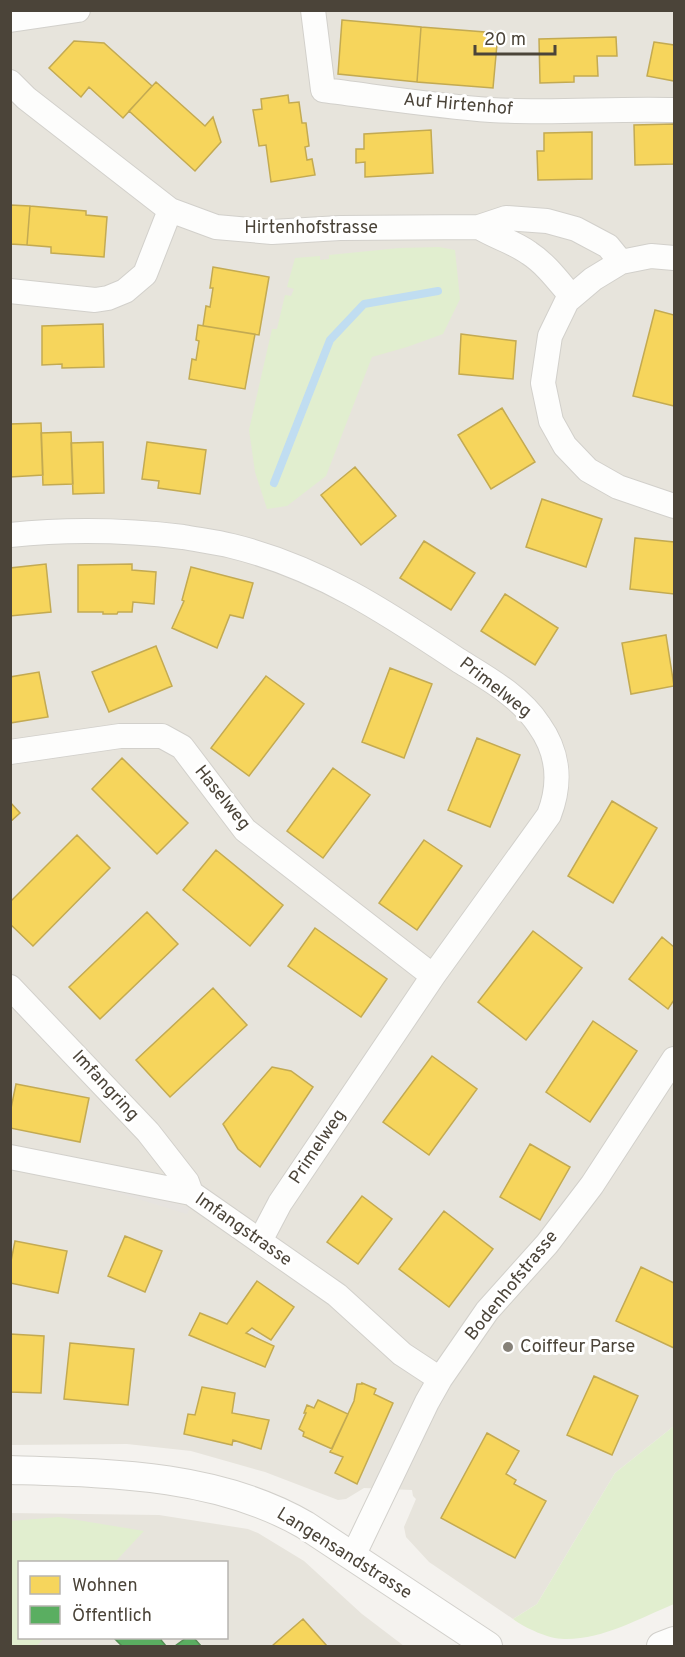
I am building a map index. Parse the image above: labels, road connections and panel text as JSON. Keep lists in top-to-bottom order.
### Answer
{
  "streets": {
    "street": [
      "Auf Hirtenhof",
      "Hirtenhofstrasse",
      "Primelweg",
      "Haselweg",
      "Imfangring",
      "Imfangstrasse",
      "Bodenhofstrasse",
      "Langensandstrasse"
    ]
  },
  "crossings": [
    ["Primelweg", "Haselweg"],
    ["Primelweg", "Imfangstrasse"],
    ["Imfangring", "Imfangstrasse"],
    ["Imfangstrasse", "Bodenhofstrasse"],
    ["Bodenhofstrasse", "Langensandstrasse"]
  ],
  "places": ["Coiffeur Parse"],
  "legend": ["Wohnen", "Öffentlich"],
  "scale_bar": "20 m"
}
